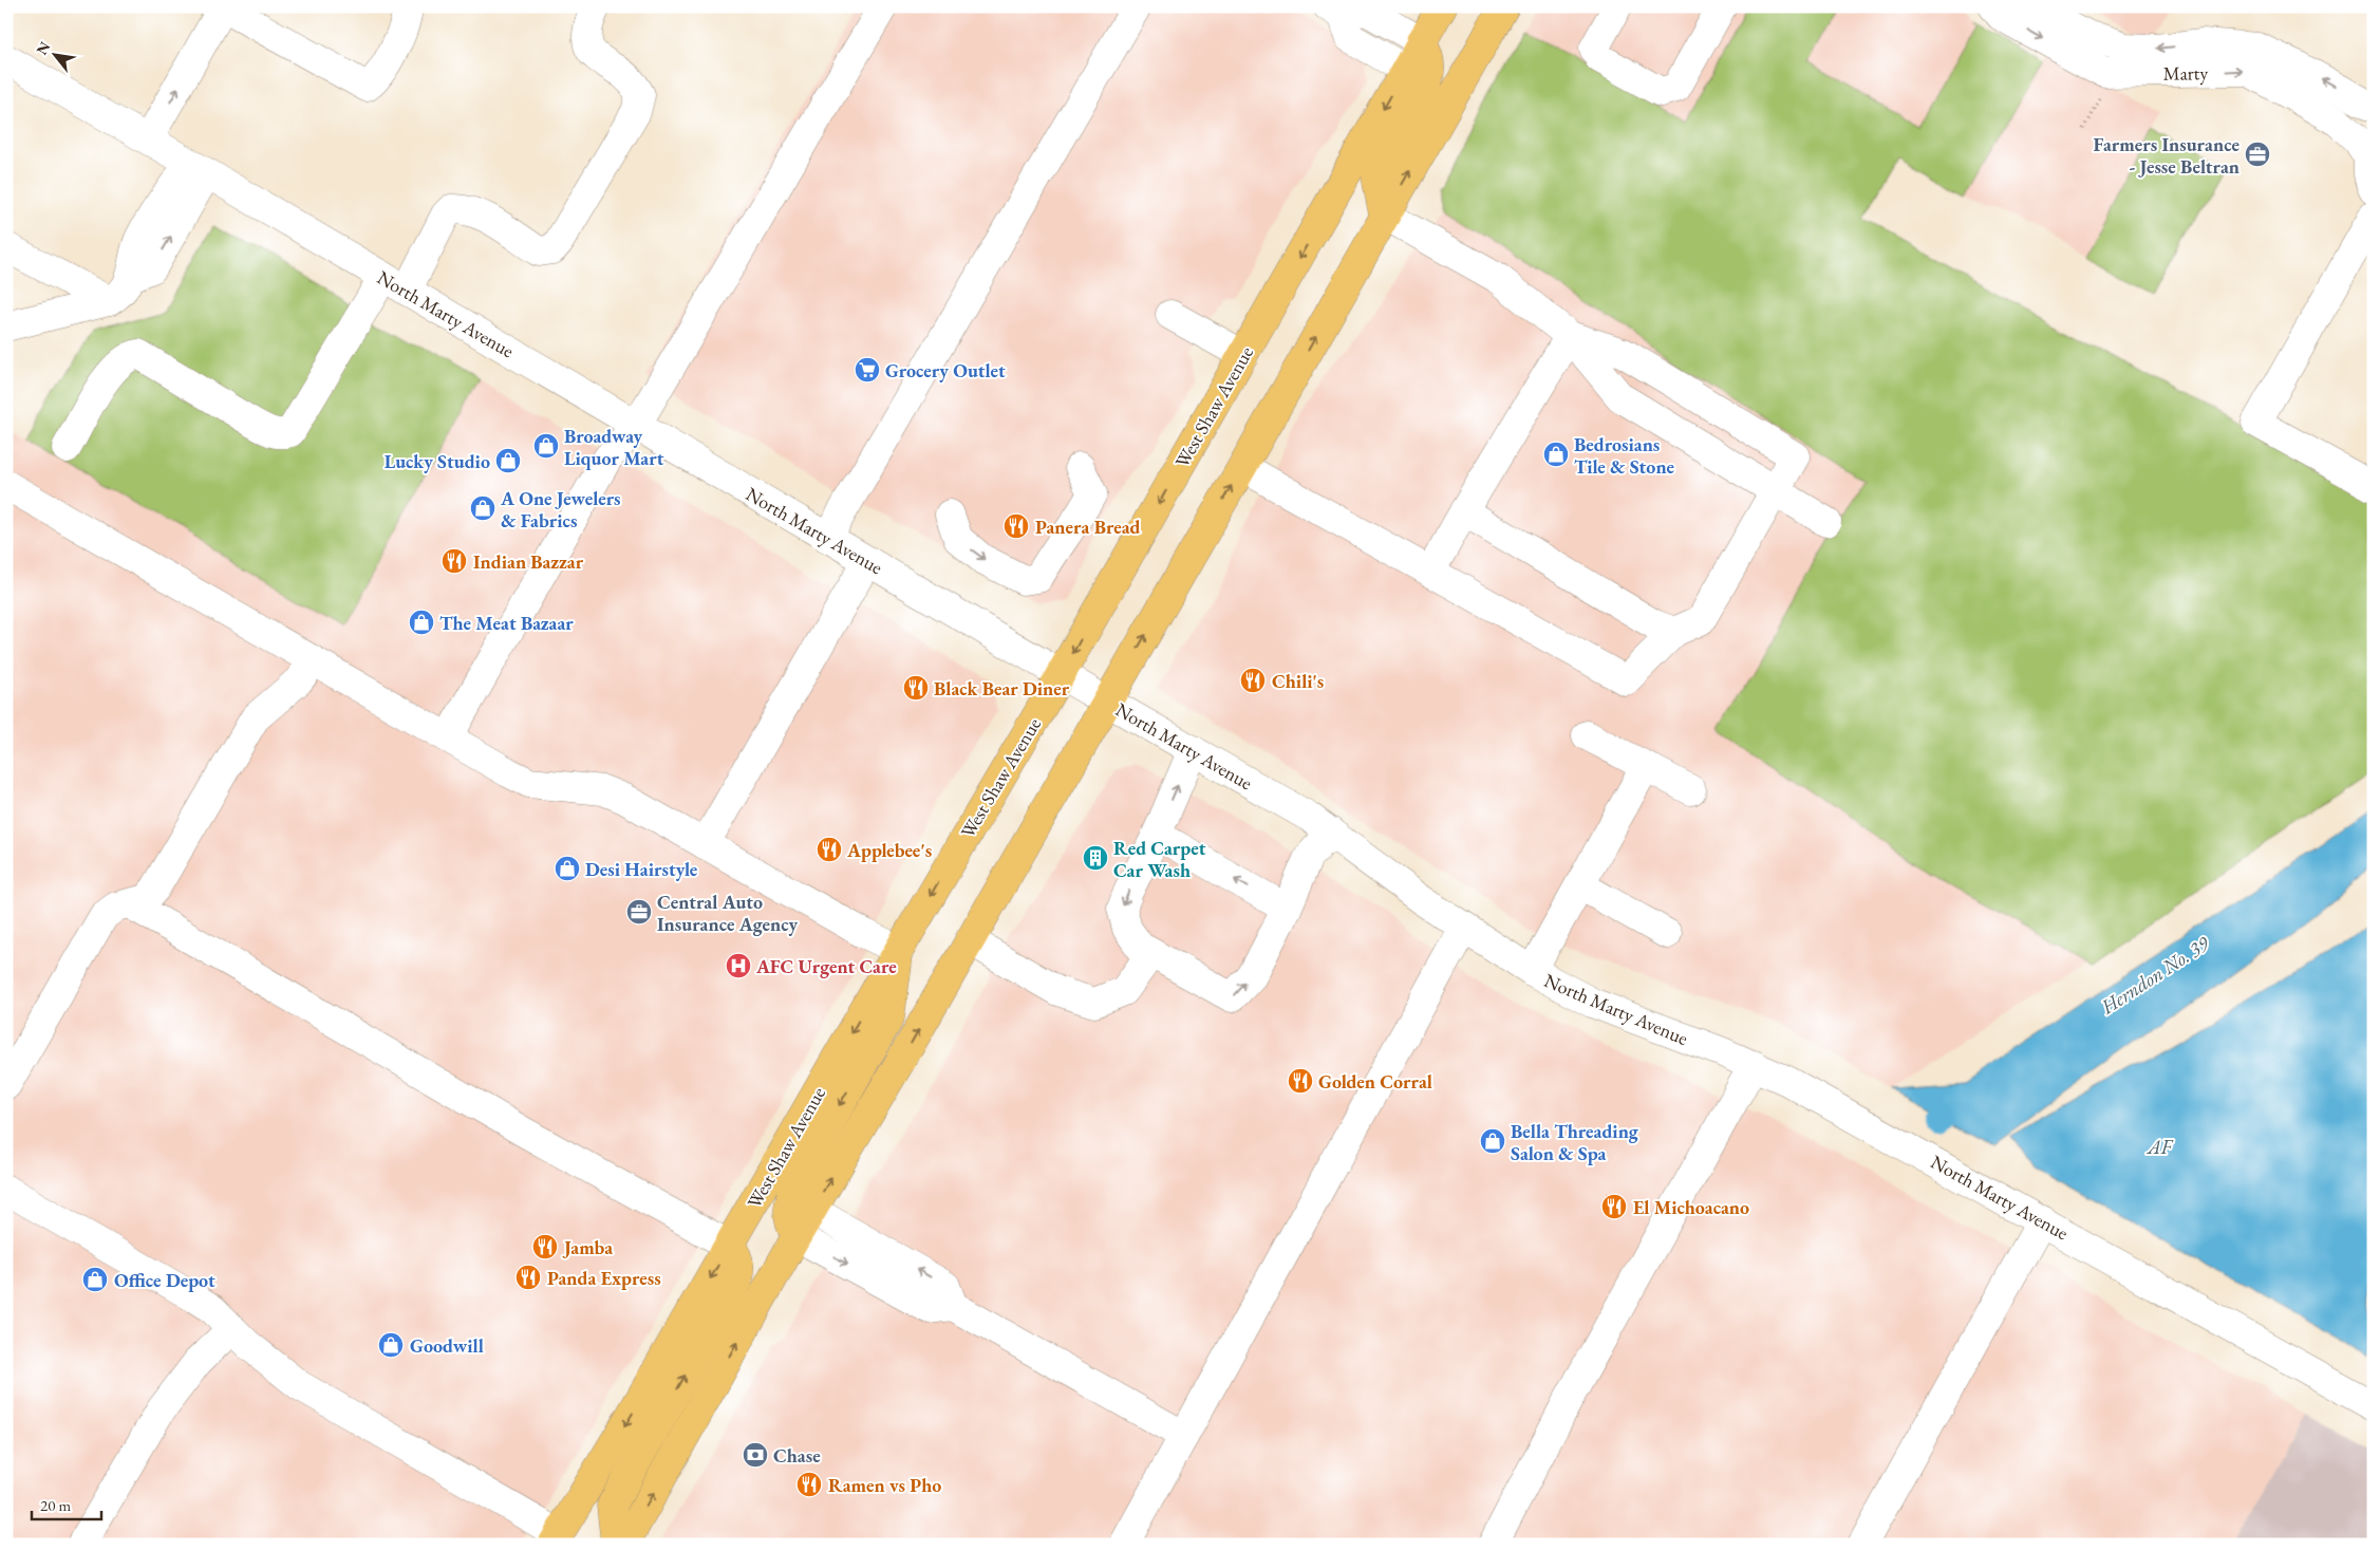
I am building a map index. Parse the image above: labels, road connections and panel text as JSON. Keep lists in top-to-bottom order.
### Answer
{
  "streets": {
    "main road": ["West Shaw Avenue"],
    "street": ["Marty", "North Marty Avenue"]
  },
  "crossings": [
    ["North Marty Avenue", "West Shaw Avenue"]
  ],
  "water": ["Herndon No. 39", "AF"],
  "places": {
    "office": ["Farmers Insurance - Jesse Beltran", "Central Auto Insurance Agency"],
    "supermarket": ["Grocery Outlet"],
    "shop": [
      "Broadway Liquor Mart",
      "Bedrosians Tile & Stone",
      "Lucky Studio",
      "A One Jewelers & Fabrics",
      "The Meat Bazaar",
      "Desi Hairstyle",
      "Bella Threading Salon & Spa",
      "Office Depot",
      "Goodwill"
    ],
    "restaurant": [
      "Panera Bread",
      "Indian Bazzar",
      "Chili's",
      "Black Bear Diner",
      "Applebee's",
      "Golden Corral",
      "El Michoacano",
      "Jamba",
      "Panda Express",
      "Ramen vs Pho"
    ],
    "building": ["Red Carpet Car Wash"],
    "hospital": ["AFC Urgent Care"],
    "bank": ["Chase"]
  },
  "scale_bar": "20 m",
  "north": "top left"
}
